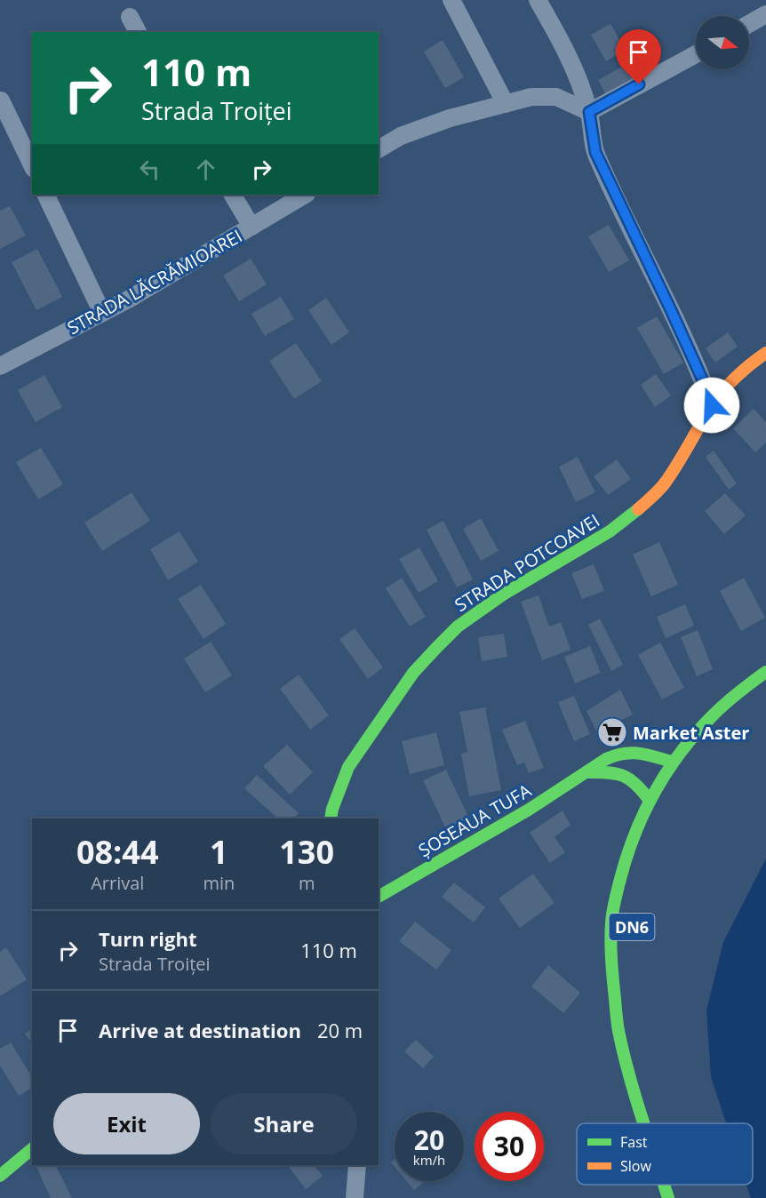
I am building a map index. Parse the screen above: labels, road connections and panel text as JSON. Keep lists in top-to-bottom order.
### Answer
{
  "streets": {
    "main road": ["STRADA POTCOAVEI", "ȘOSEAUA TUFA", "DN6"],
    "street": ["STRADA LĂCRĂMIOAREI"]
  },
  "crossings": [
    ["ȘOSEAUA TUFA", "DN6"]
  ],
  "places": {
    "supermarket": ["Market Aster"]
  },
  "legend": ["Fast", "Slow"],
  "north": "right",
  "page": {
    "turn": ["110 m", "Strada Troiței"],
    "eta": [
      "08:44",
      "Arrival",
      "1",
      "min",
      "130",
      "m"
    ],
    "list": [
      {
        "name": "Turn right",
        "note": "Strada Troiței",
        "value": "110 m"
      },
      {
        "name": "Arrive at destination",
        "value": "20 m"
      }
    ],
    "buttons": ["Exit", "Share"],
    "speed": "20 km/h",
    "limit": "30"
  }
}
